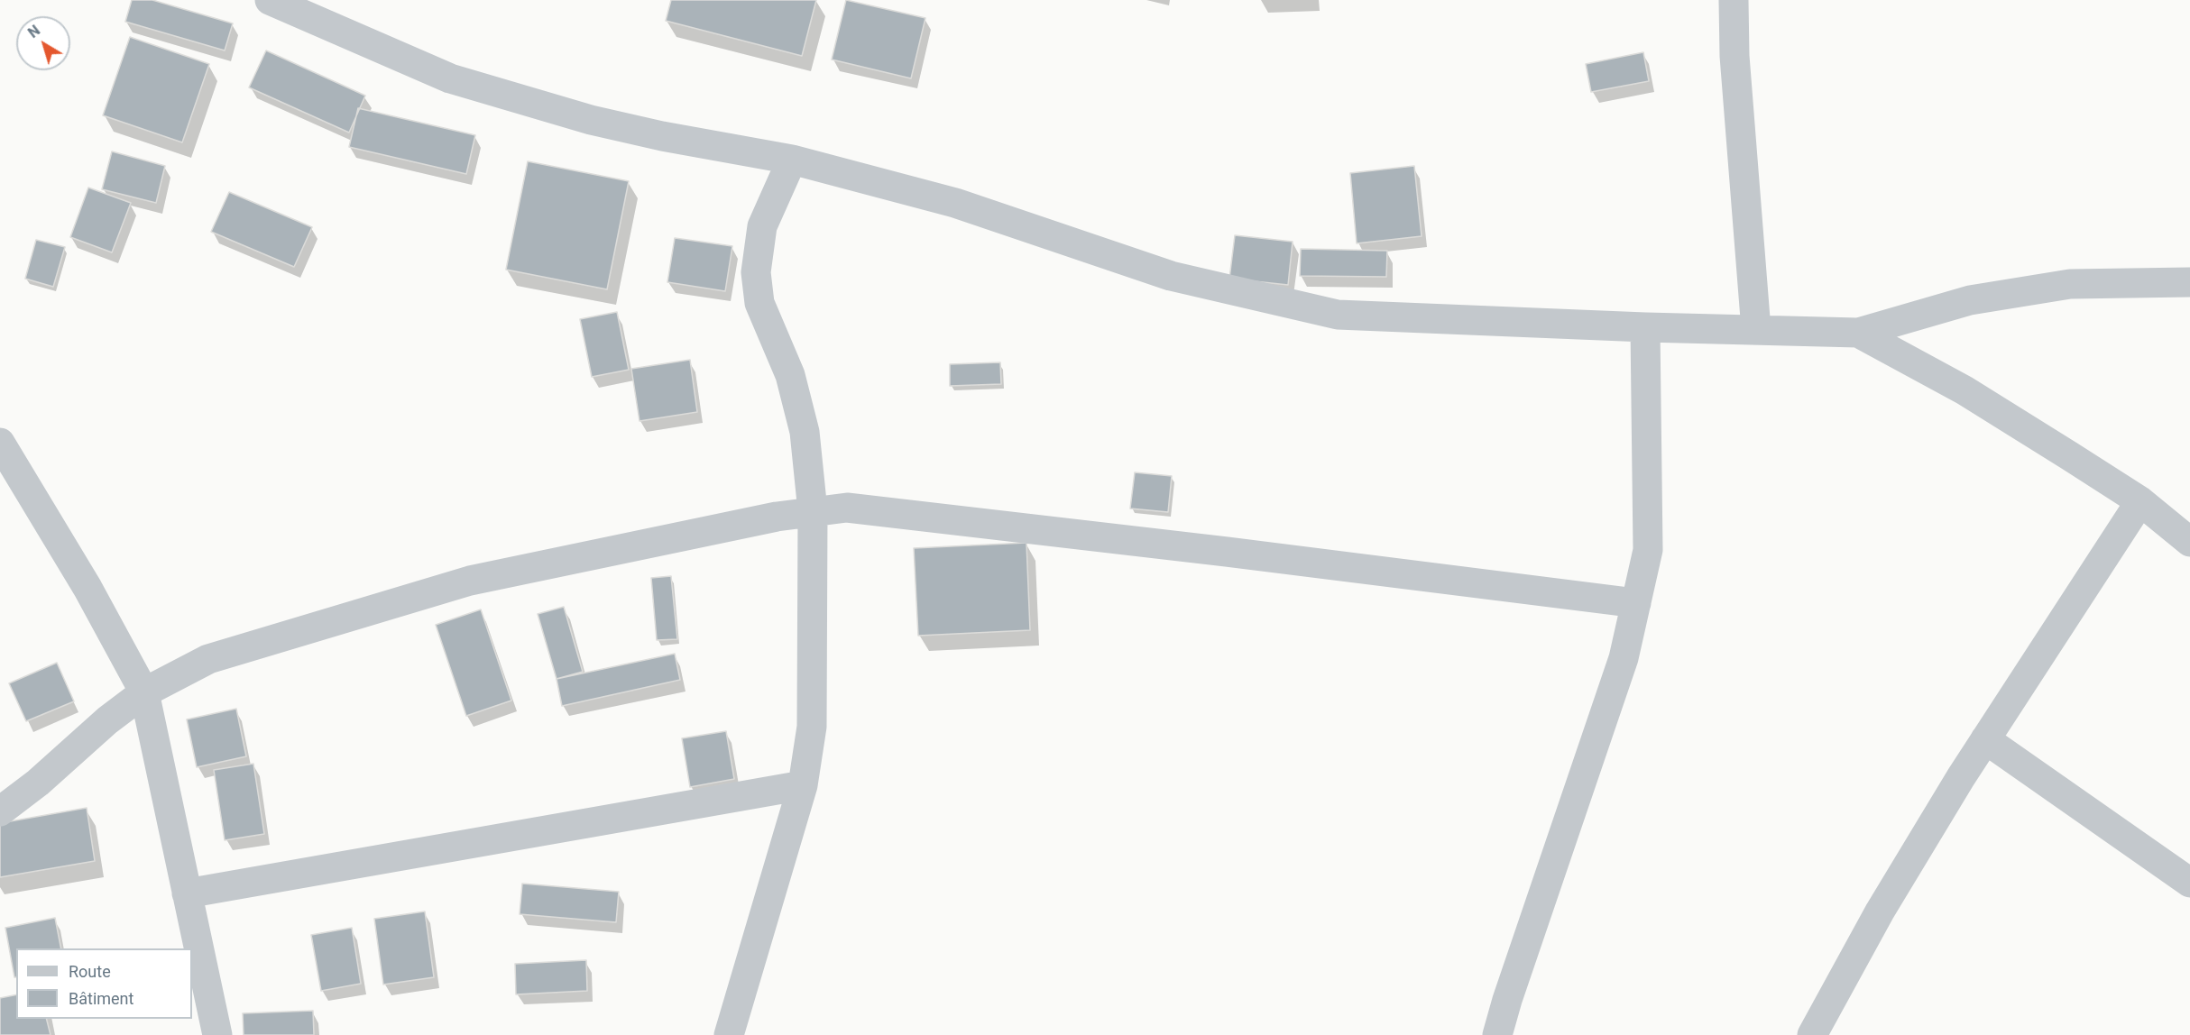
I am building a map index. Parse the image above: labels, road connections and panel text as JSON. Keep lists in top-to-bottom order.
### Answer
{
  "legend": ["Route", "Bâtiment"],
  "north": "top left"
}
